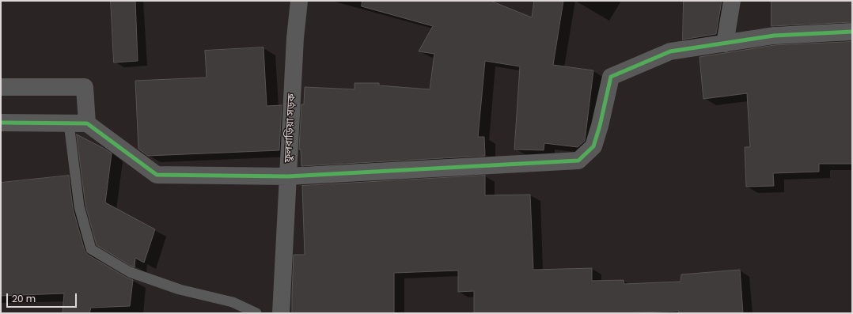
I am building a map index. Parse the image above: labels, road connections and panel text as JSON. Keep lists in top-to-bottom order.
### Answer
{
  "streets": {
    "street": ["ফুলবাড়িয়া সড়ক"]
  },
  "scale_bar": "20 m"
}
